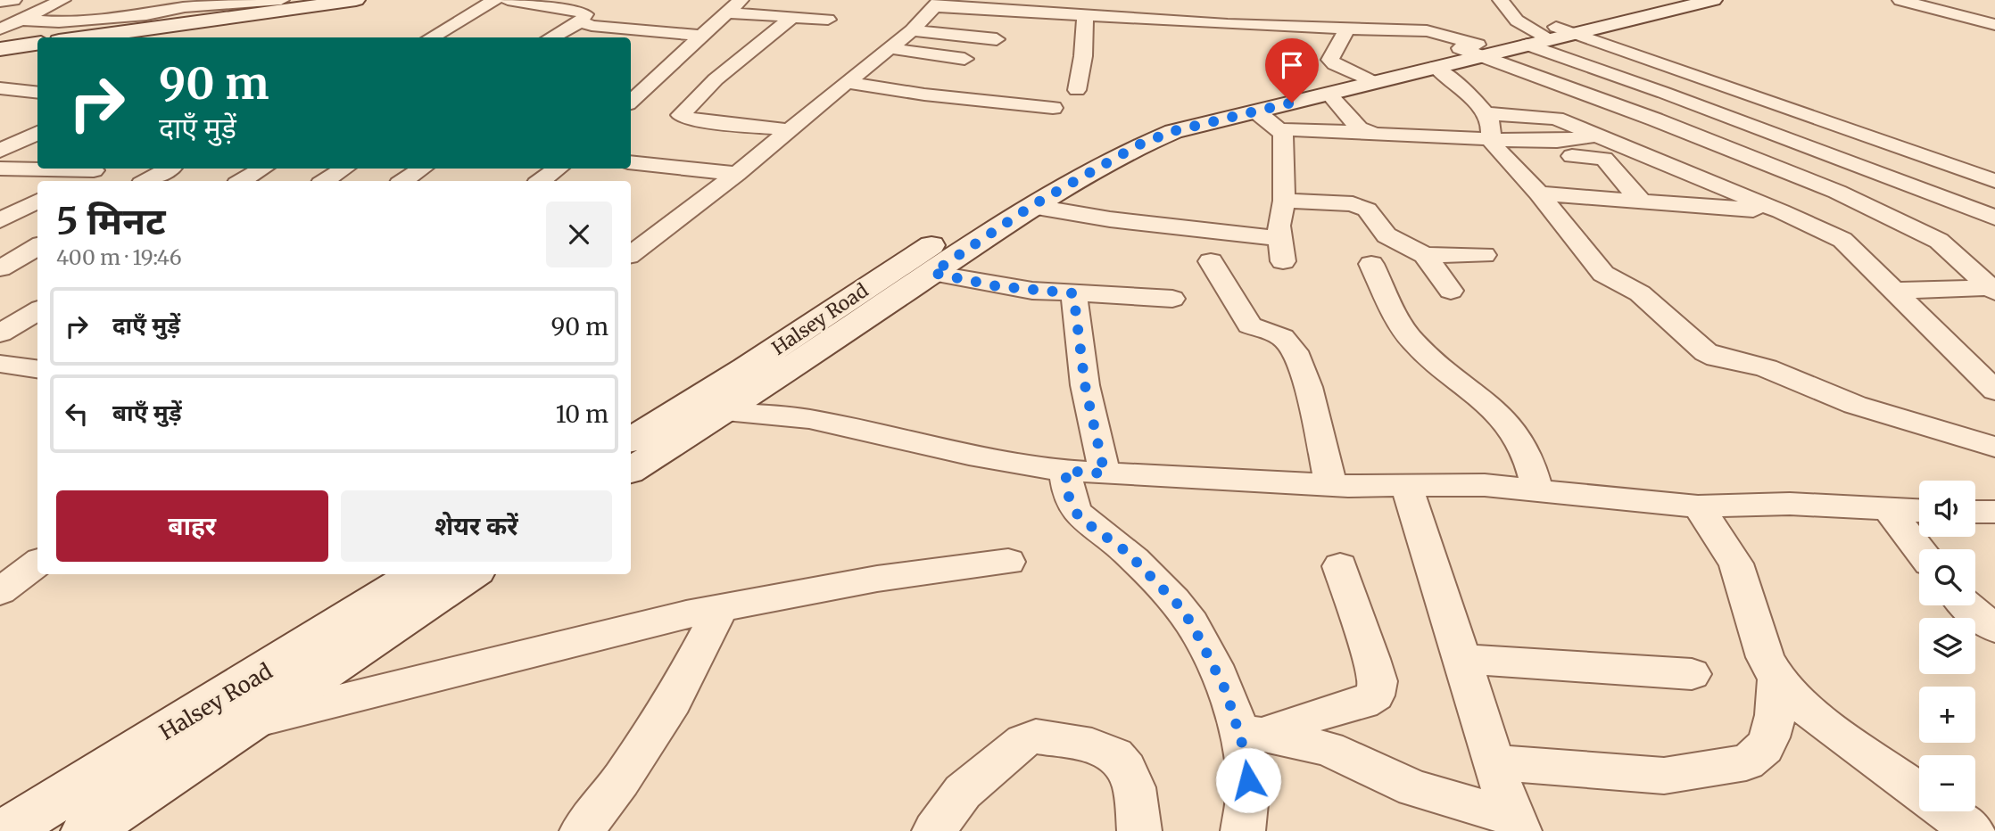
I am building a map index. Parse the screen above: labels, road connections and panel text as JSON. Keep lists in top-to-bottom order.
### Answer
{
  "streets": {
    "street": ["Halsey Road"]
  },
  "page": {
    "turn": ["90 m", "दाएँ मुड़ें"],
    "heading": ["5 मिनट", "400 m · 19:46"],
    "list": [
      {
        "name": "दाएँ मुड़ें",
        "value": "90 m"
      },
      {
        "name": "बाएँ मुड़ें",
        "value": "10 m"
      }
    ],
    "buttons": ["बाहर", "शेयर करें"],
    "map_buttons": ["+", "−"]
  }
}
